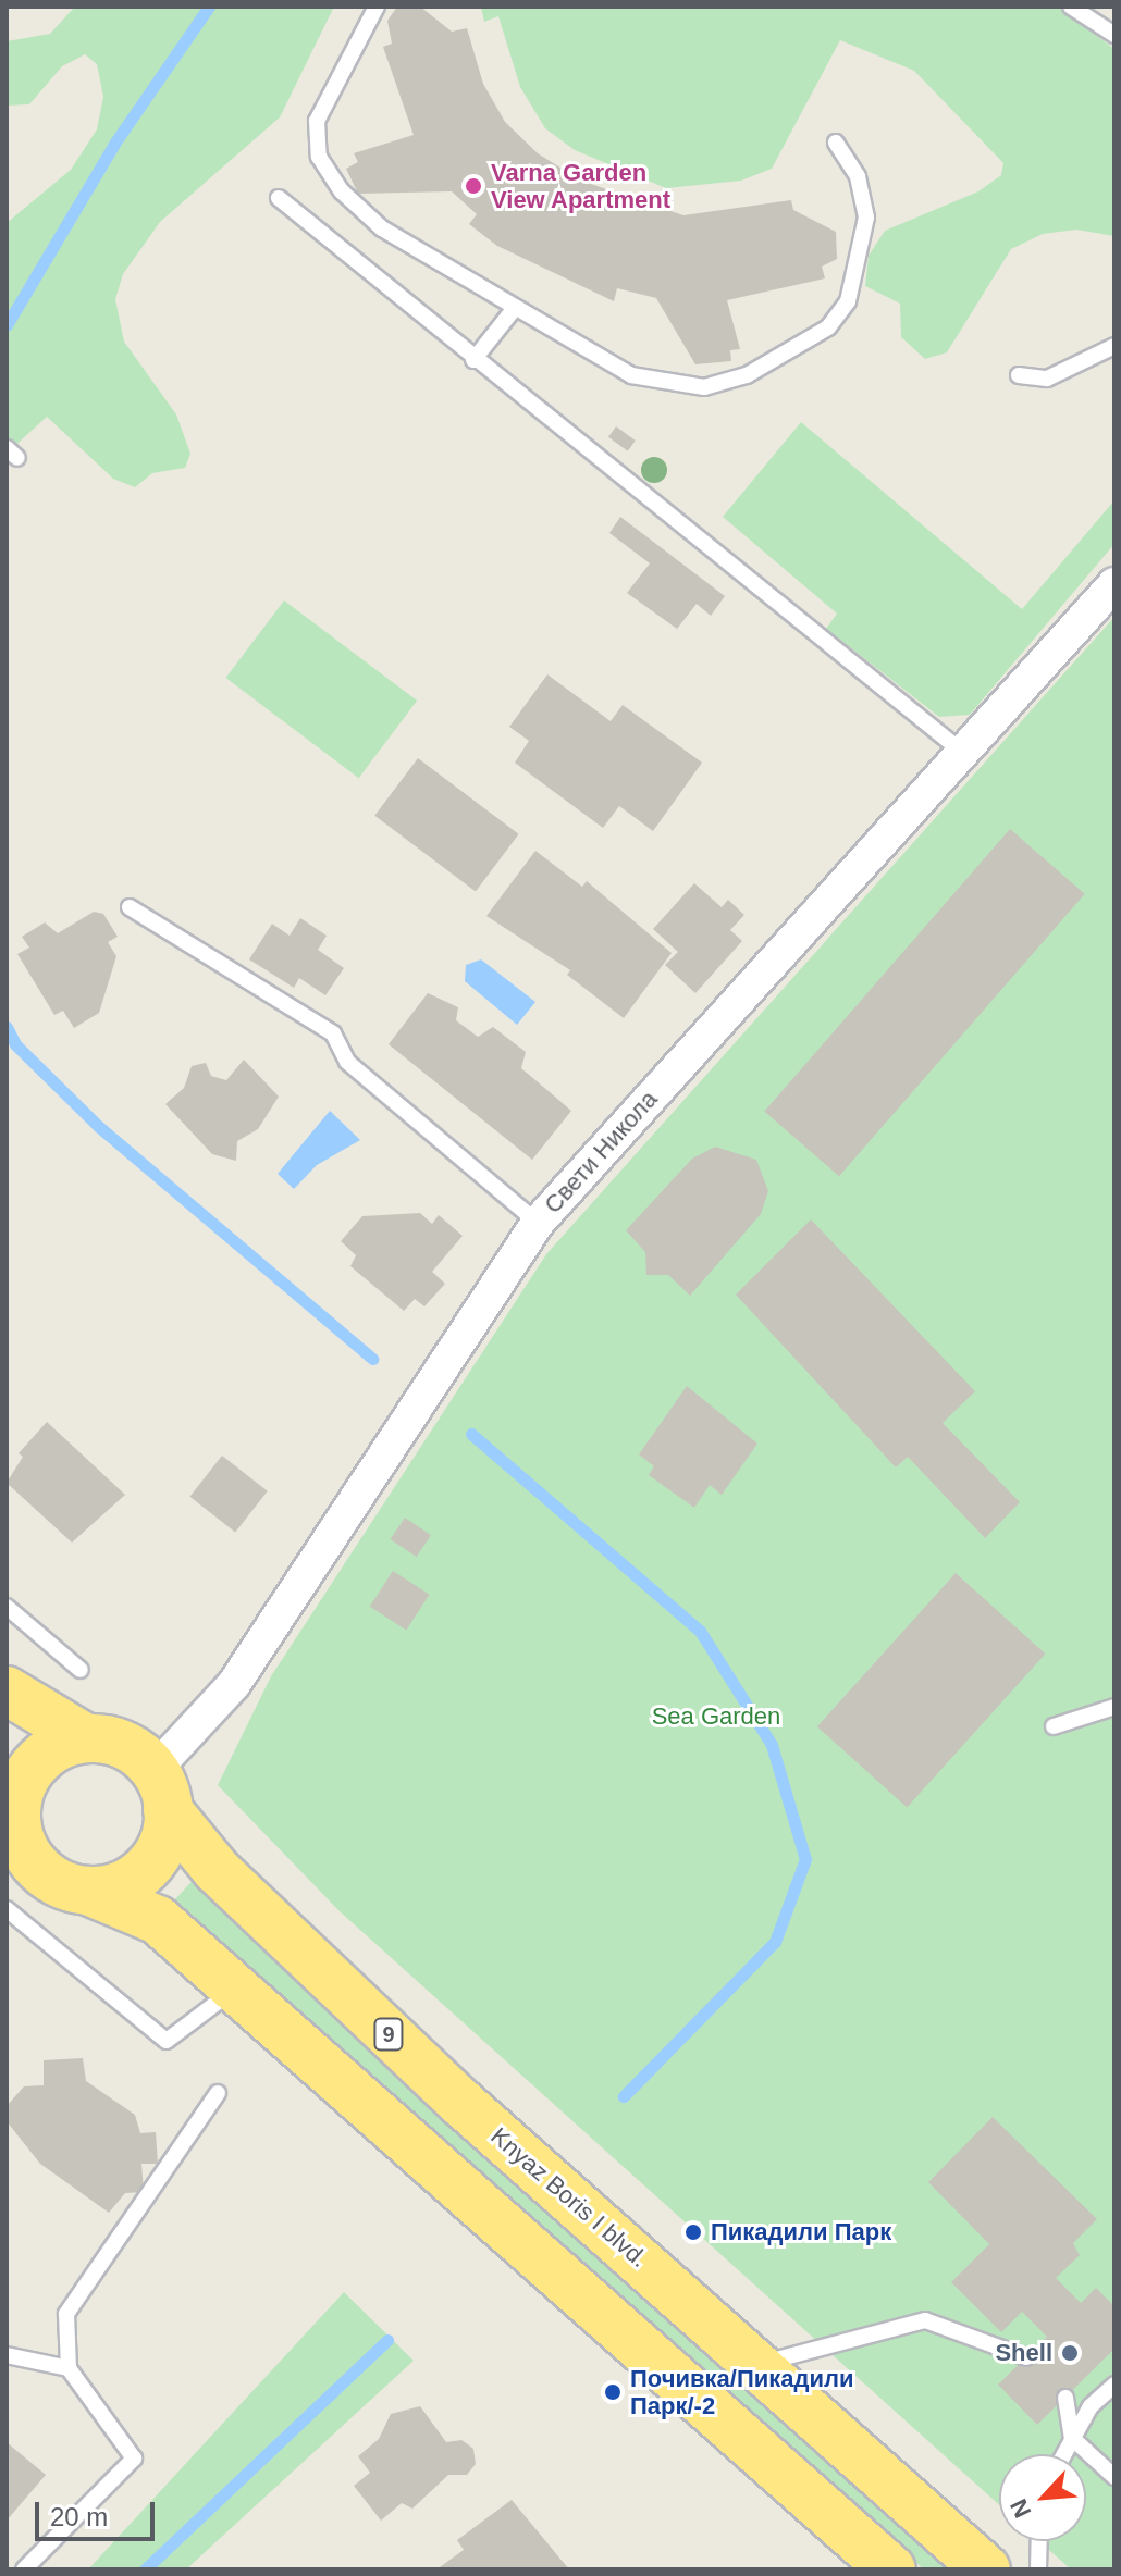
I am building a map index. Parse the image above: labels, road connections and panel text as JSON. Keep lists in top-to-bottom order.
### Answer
{
  "streets": {
    "highway": ["9", "Knyaz Boris I blvd."],
    "street": ["Свети Никола"]
  },
  "crossings": [
    ["Свети Никола", "9"],
    ["Свети Никола", "Knyaz Boris I blvd."],
    ["9", "Knyaz Boris I blvd."]
  ],
  "parks": ["Sea Garden"],
  "places": [
    "Varna Garden View Apartment",
    "Пикадили Парк",
    "Shell",
    "Почивка/Пикадили Парк/-2"
  ],
  "scale_bar": "20 m",
  "north": "bottom left"
}
